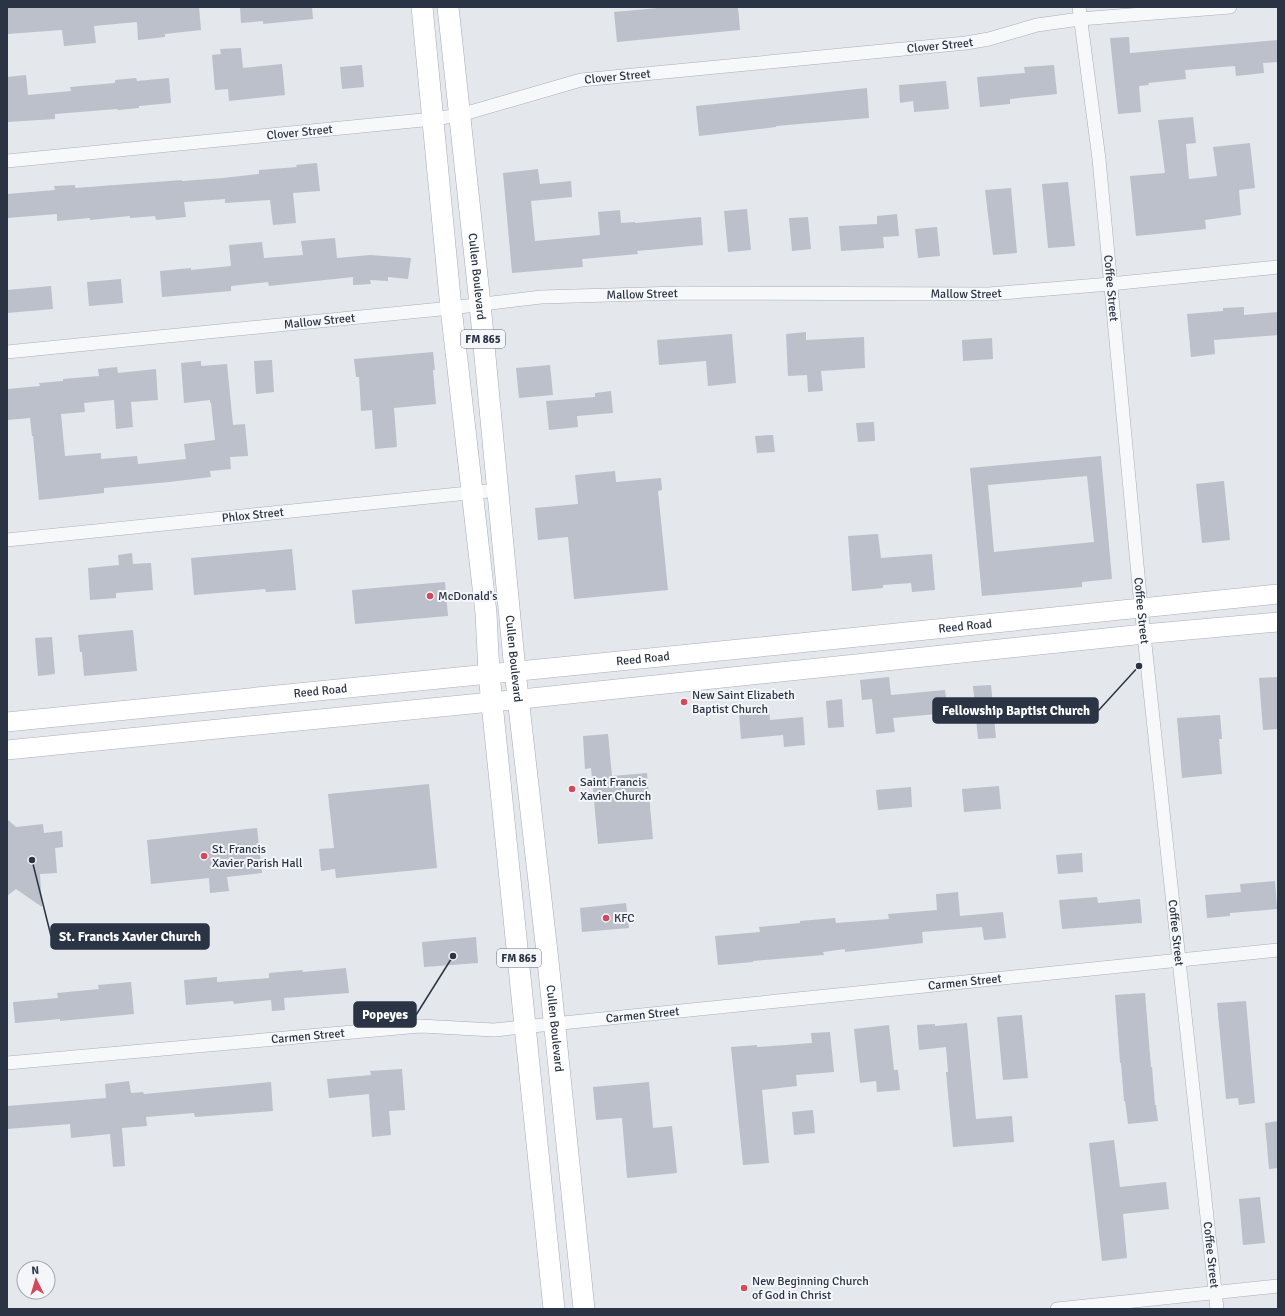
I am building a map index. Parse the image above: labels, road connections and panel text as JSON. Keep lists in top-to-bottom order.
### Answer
{
  "streets": {
    "main road": ["Cullen Boulevard", "FM 865"],
    "street": [
      "Clover Street",
      "Coffee Street",
      "Mallow Street",
      "Phlox Street",
      "Reed Road",
      "Carmen Street"
    ]
  },
  "crossings": [
    ["Clover Street", "Cullen Boulevard"],
    ["Clover Street", "Coffee Street"],
    ["Cullen Boulevard", "Mallow Street"],
    ["Cullen Boulevard", "Phlox Street"],
    ["Cullen Boulevard", "Reed Road"],
    ["Cullen Boulevard", "Carmen Street"],
    ["Coffee Street", "Mallow Street"],
    ["Coffee Street", "Reed Road"],
    ["Coffee Street", "Carmen Street"]
  ],
  "places": [
    "McDonald's",
    "Fellowship Baptist Church",
    "New Saint Elizabeth Baptist Church",
    "Saint Francis Xavier Church",
    "St. Francis Xavier Parish Hall",
    "St. Francis Xavier Church",
    "KFC",
    "Popeyes",
    "New Beginning Church of God in Christ"
  ],
  "north": "top"
}
